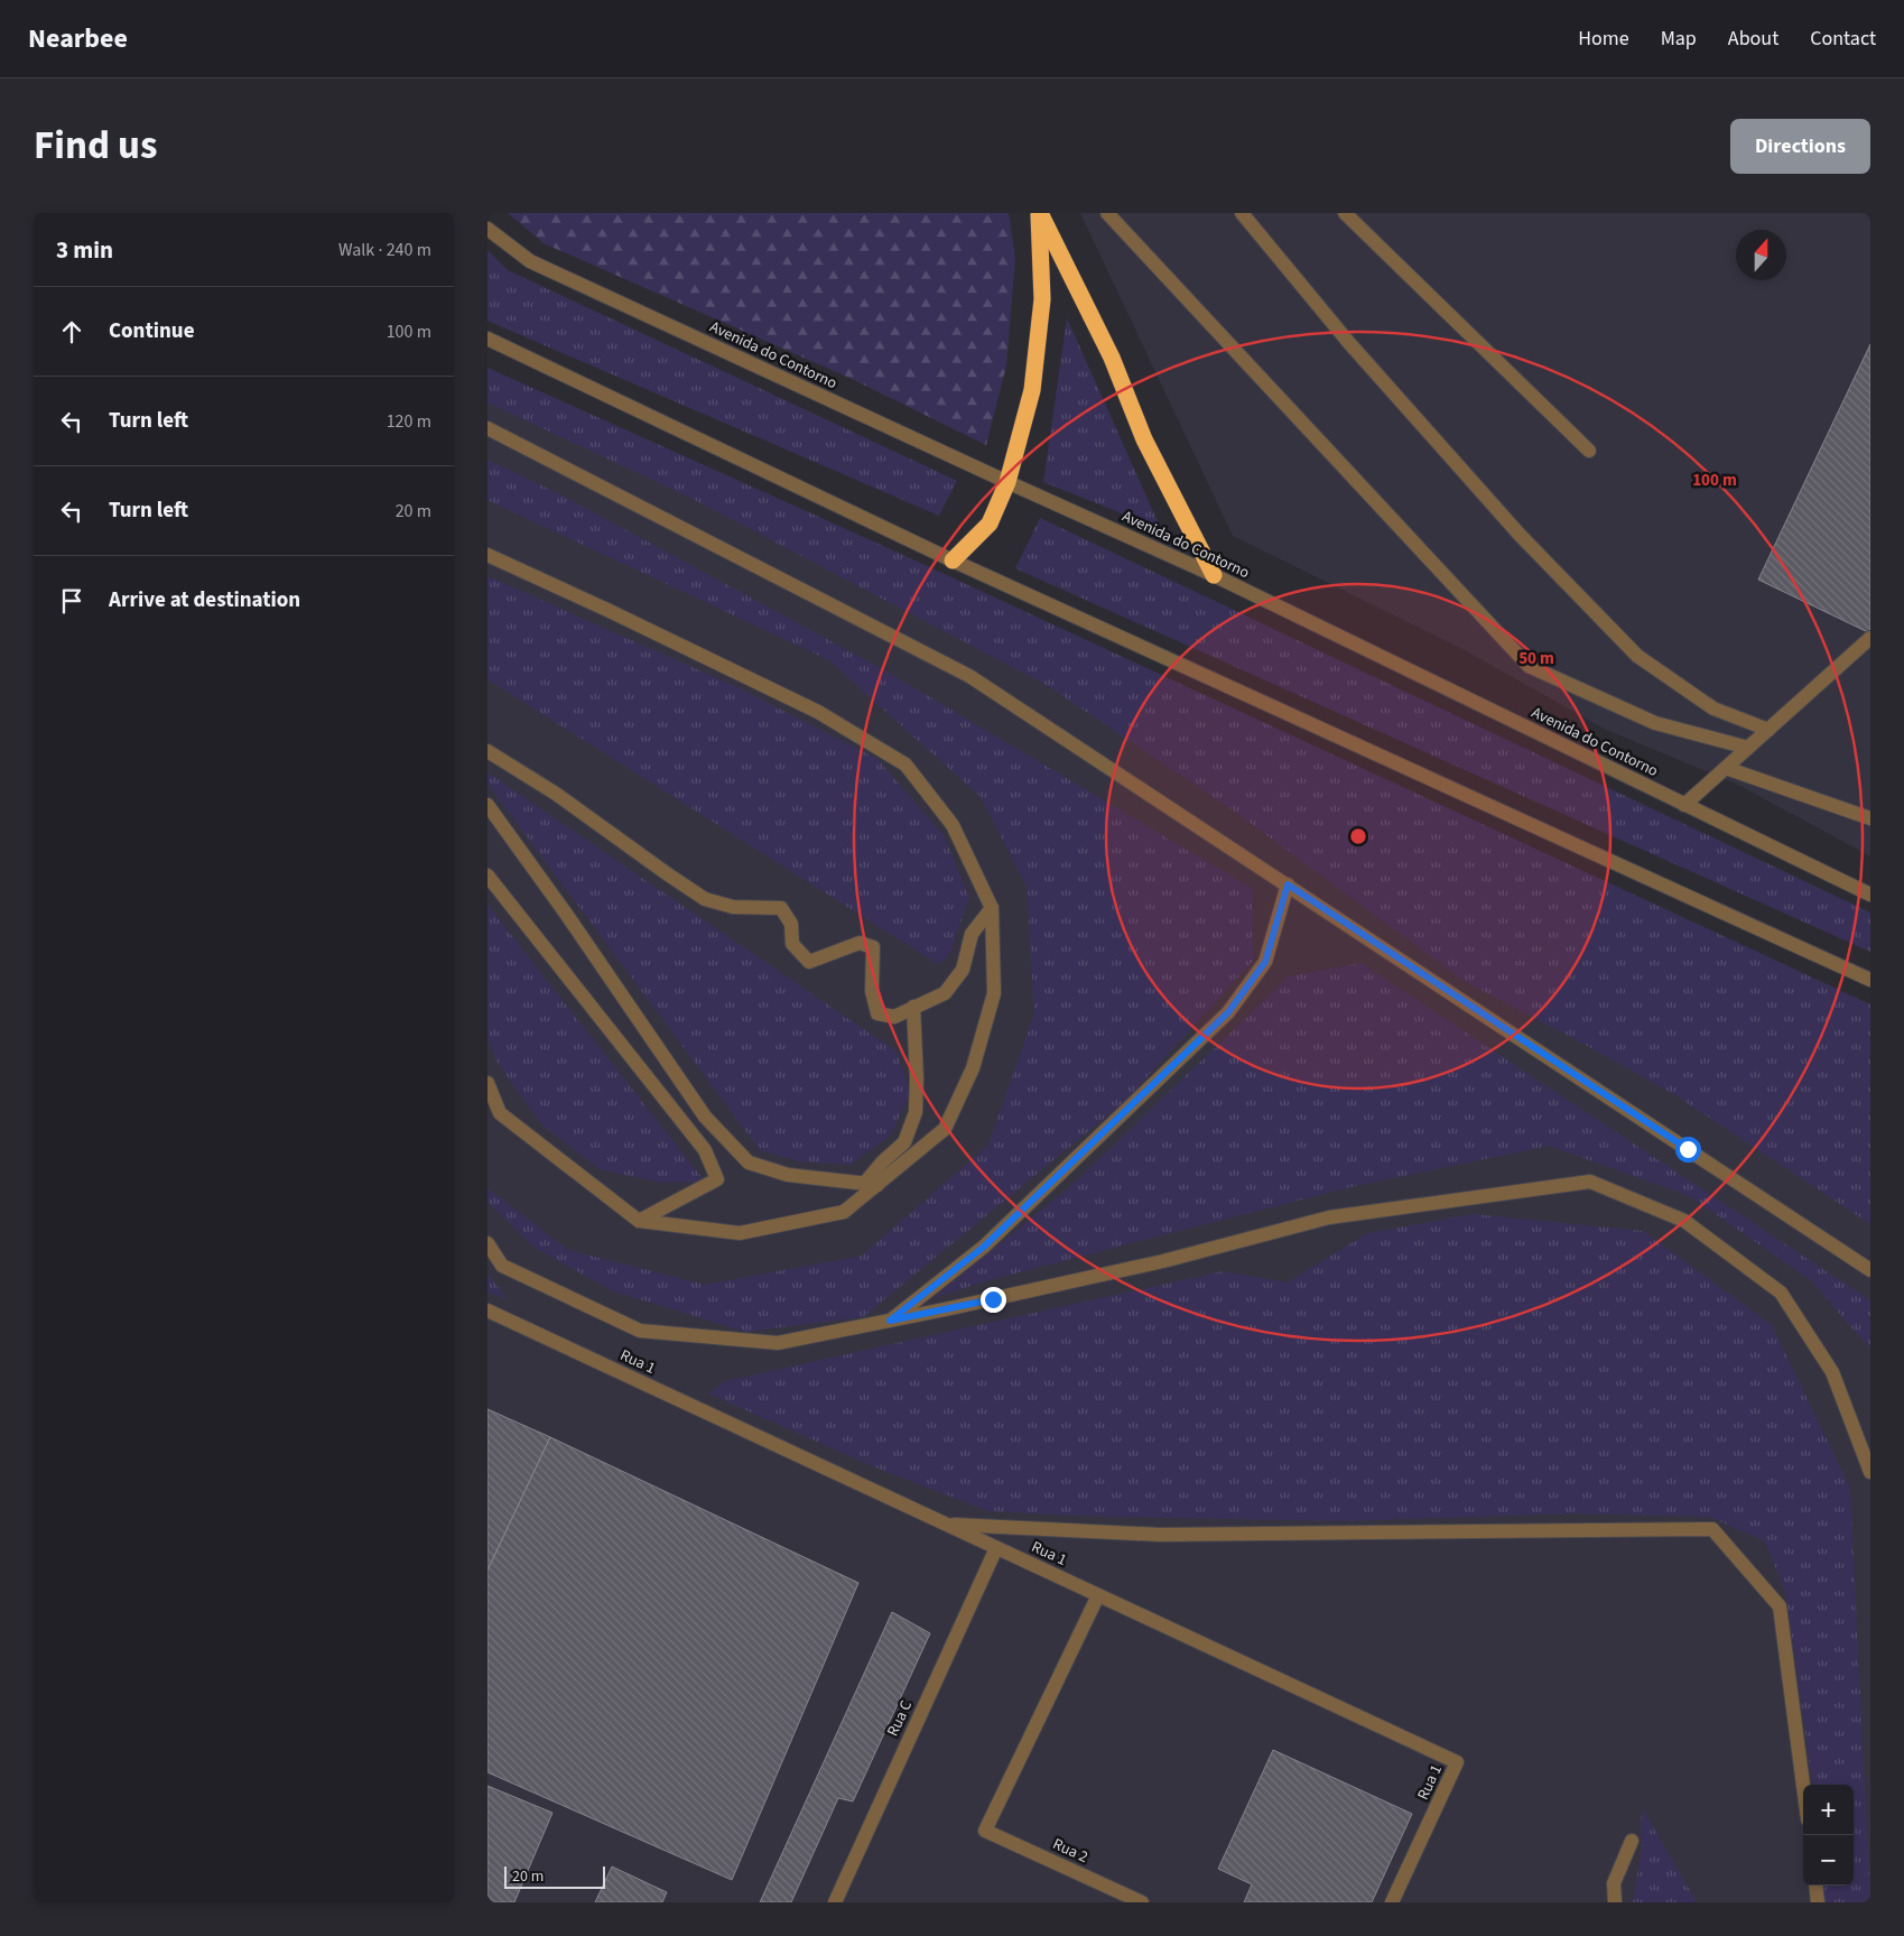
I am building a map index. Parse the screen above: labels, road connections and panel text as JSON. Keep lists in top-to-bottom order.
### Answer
{
  "streets": {
    "street": [
      "Avenida do Contorno",
      "Rua 1",
      "Rua C",
      "Rua 2"
    ]
  },
  "crossings": [
    ["Rua 1", "Rua C"],
    ["Rua 1", "Rua 2"]
  ],
  "scale_bar": "20 m",
  "north": "top",
  "page": {
    "header": "Nearbee",
    "nav": [
      "Home",
      "Map",
      "About",
      "Contact"
    ],
    "title": "Find us",
    "buttons": "Directions",
    "heading": ["3 min", "Walk · 240 m"],
    "list": [
      ["Continue", "100 m"],
      ["Turn left", "120 m"],
      ["Turn left", "20 m"],
      "Arrive at destination"
    ],
    "map_buttons": ["+", "−"],
    "scale": "20 m"
  },
  "rings": ["100 m", "50 m"]
}
